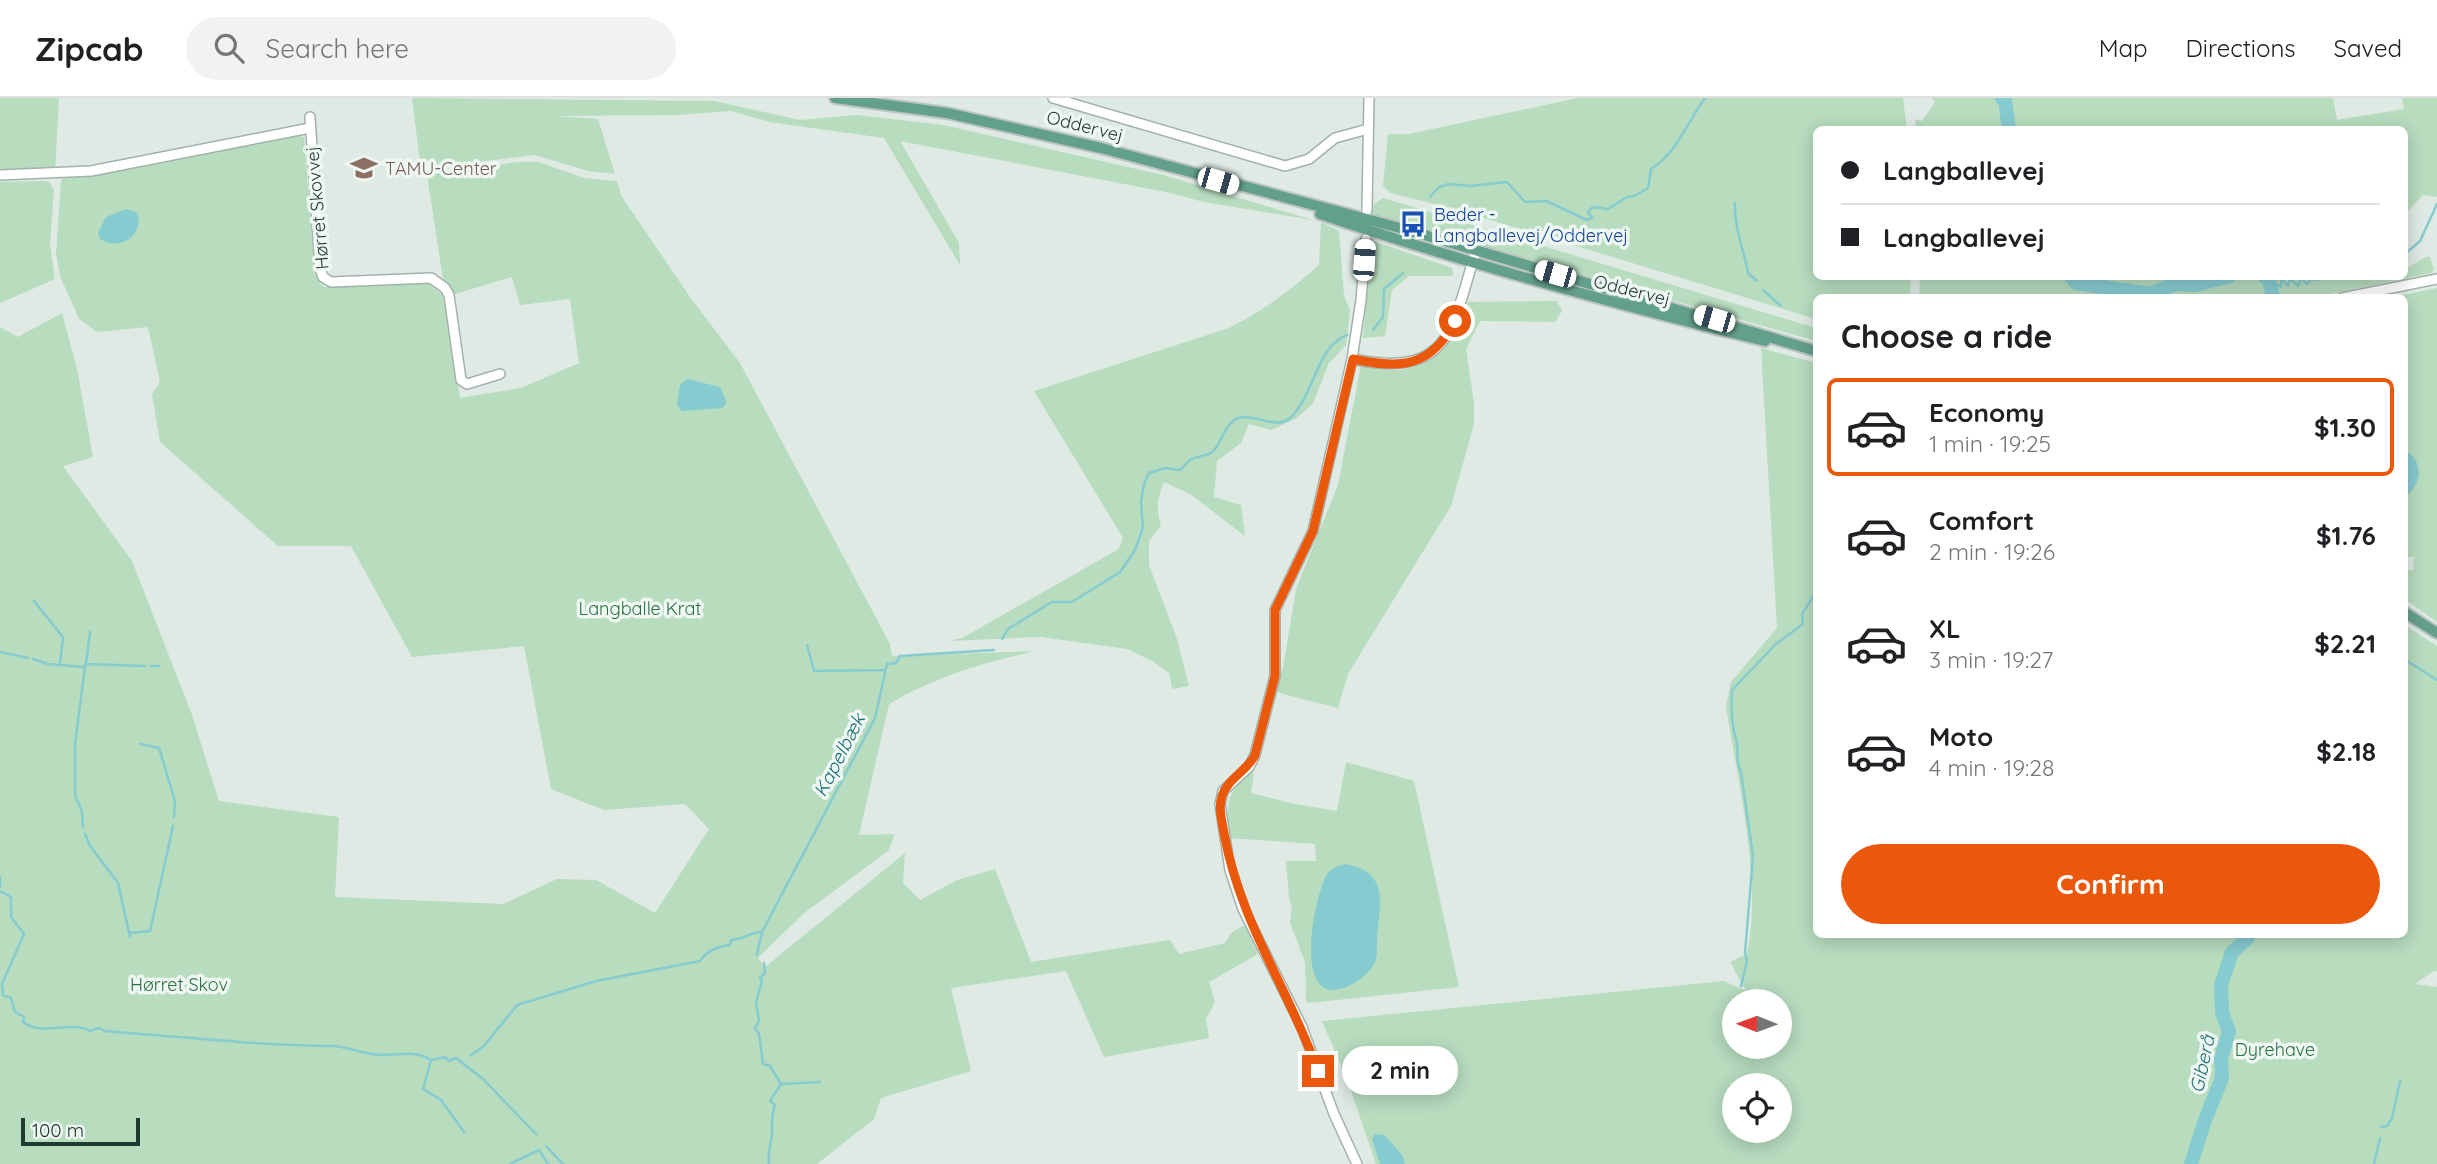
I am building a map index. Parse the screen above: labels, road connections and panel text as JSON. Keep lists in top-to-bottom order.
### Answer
{
  "streets": {
    "main road": ["Oddervej"],
    "street": ["Hørret Skovvej"]
  },
  "water": ["Kapelbæk", "Giberå"],
  "parks": ["Langballe Krat", "Hørret Skov", "Dyrehave"],
  "places": {
    "school or university": ["TAMU-Center"],
    "bus stop": ["Beder - Langballevej/Oddervej"]
  },
  "scale_bar": "100 m",
  "north": "left",
  "page": {
    "header": "Zipcab",
    "search": "Search here",
    "nav": ["Map", "Directions", "Saved"],
    "banner": ["Langballevej", "Langballevej"],
    "heading": "Choose a ride",
    "list": [
      {
        "name": "Economy",
        "note": "1 min · 19:25",
        "value": "$1.30"
      },
      {
        "name": "Comfort",
        "note": "2 min · 19:26",
        "value": "$1.76"
      },
      {
        "name": "XL",
        "note": "3 min · 19:27",
        "value": "$2.21"
      },
      {
        "name": "Moto",
        "note": "4 min · 19:28",
        "value": "$2.18"
      }
    ],
    "buttons": "Confirm",
    "bubble": "2 min",
    "scale": "100 m"
  }
}
